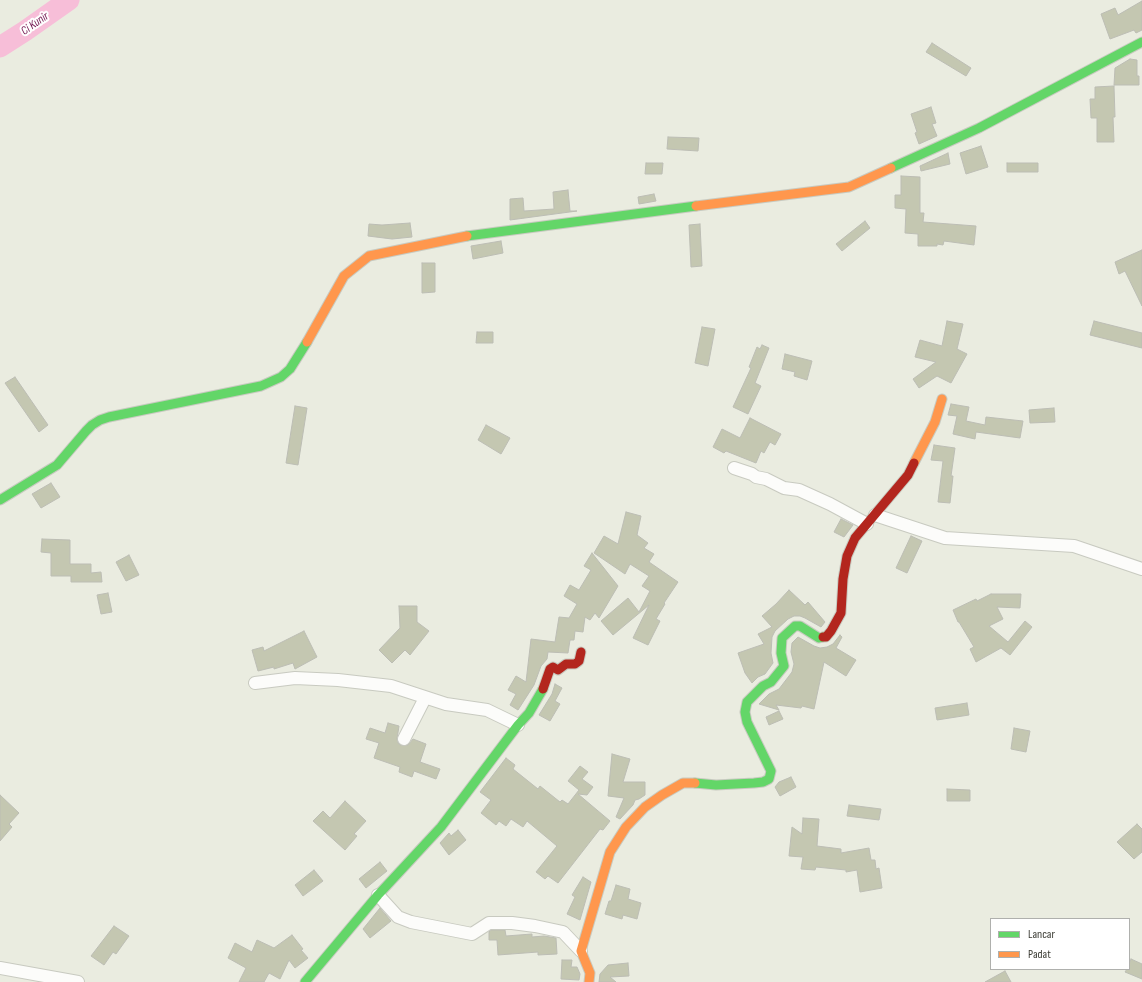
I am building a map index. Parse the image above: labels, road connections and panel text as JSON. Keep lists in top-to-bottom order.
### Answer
{
  "water": ["Ci Kunir"],
  "legend": ["Lancar", "Padat"]
}
